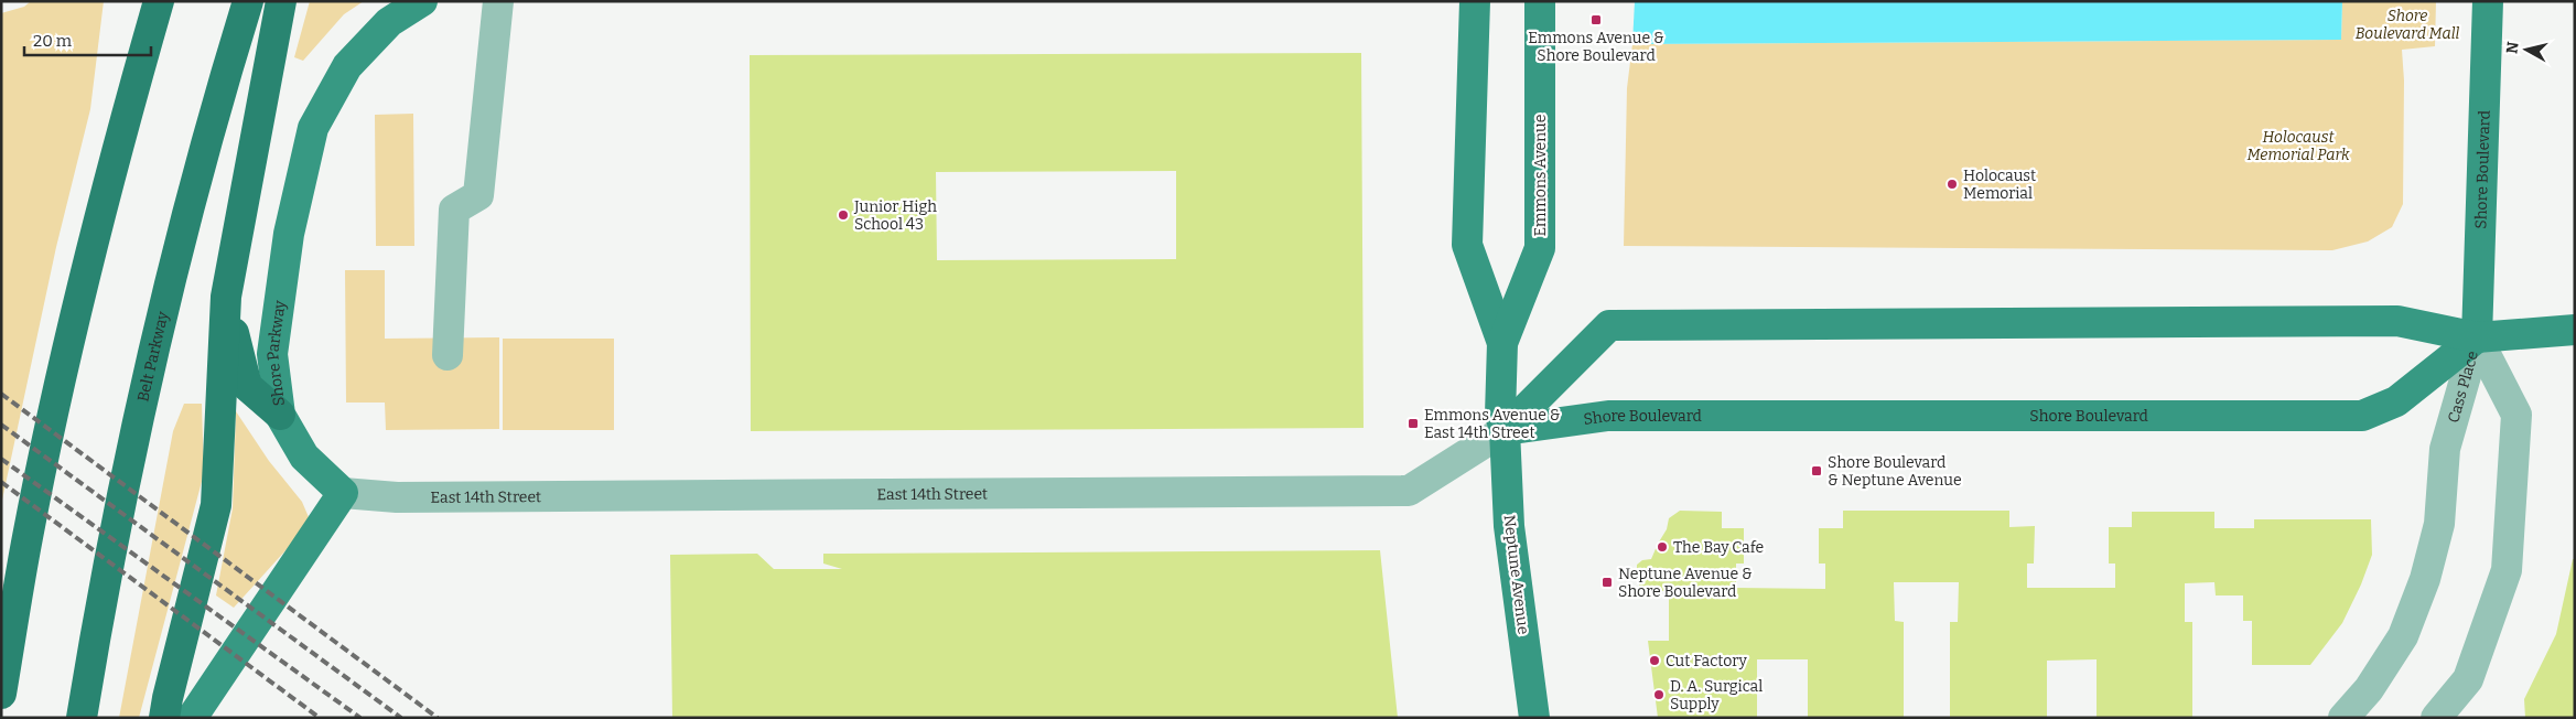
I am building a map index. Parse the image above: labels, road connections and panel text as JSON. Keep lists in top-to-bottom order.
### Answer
{
  "streets": {
    "highway": ["Belt Parkway"],
    "main road": [
      "Shore Boulevard",
      "Emmons Avenue",
      "Shore Parkway",
      "Neptune Avenue"
    ],
    "street": ["Cass Place", "East 14th Street"]
  },
  "crossings": [
    ["Shore Boulevard", "Emmons Avenue"],
    ["Shore Boulevard", "Cass Place"],
    ["Shore Boulevard", "East 14th Street"],
    ["Shore Boulevard", "Neptune Avenue"],
    ["Emmons Avenue", "East 14th Street"],
    ["Emmons Avenue", "Neptune Avenue"],
    ["Shore Parkway", "East 14th Street"],
    ["East 14th Street", "Neptune Avenue"]
  ],
  "parks": ["Shore Boulevard Mall", "Holocaust Memorial Park"],
  "places": {
    "transit": [
      "Emmons Avenue & Shore Boulevard",
      "Emmons Avenue & East 14th Street",
      "Shore Boulevard & Neptune Avenue",
      "Neptune Avenue & Shore Boulevard"
    ],
    "other": [
      "Holocaust Memorial",
      "Junior High School 43",
      "The Bay Cafe",
      "Cut Factory",
      "D. A. Surgical Supply"
    ]
  },
  "scale_bar": "20 m",
  "north": "left"
}
